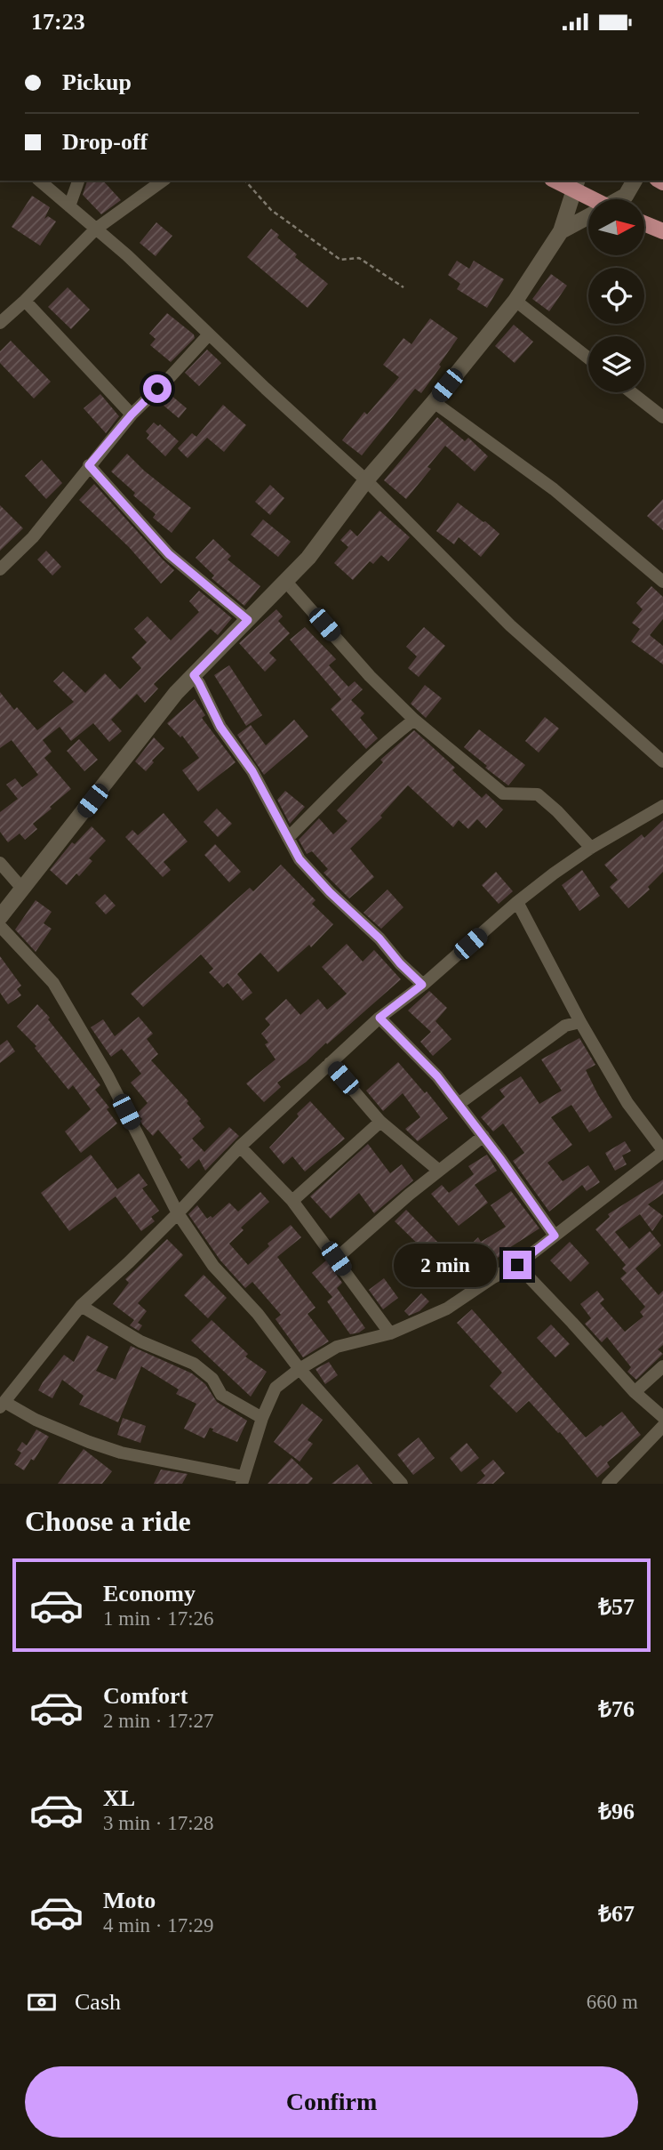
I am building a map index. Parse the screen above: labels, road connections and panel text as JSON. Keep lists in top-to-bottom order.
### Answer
{
  "north": "right",
  "page": {
    "status": "17:23",
    "banner": ["Pickup", "Drop-off"],
    "bubble": "2 min",
    "heading": "Choose a ride",
    "list": [
      {
        "name": "Economy",
        "note": "1 min · 17:26",
        "value": "₺57"
      },
      {
        "name": "Comfort",
        "note": "2 min · 17:27",
        "value": "₺76"
      },
      {
        "name": "XL",
        "note": "3 min · 17:28",
        "value": "₺96"
      },
      {
        "name": "Moto",
        "note": "4 min · 17:29",
        "value": "₺67"
      }
    ],
    "pay": ["Cash", "660 m"],
    "buttons": "Confirm"
  }
}
